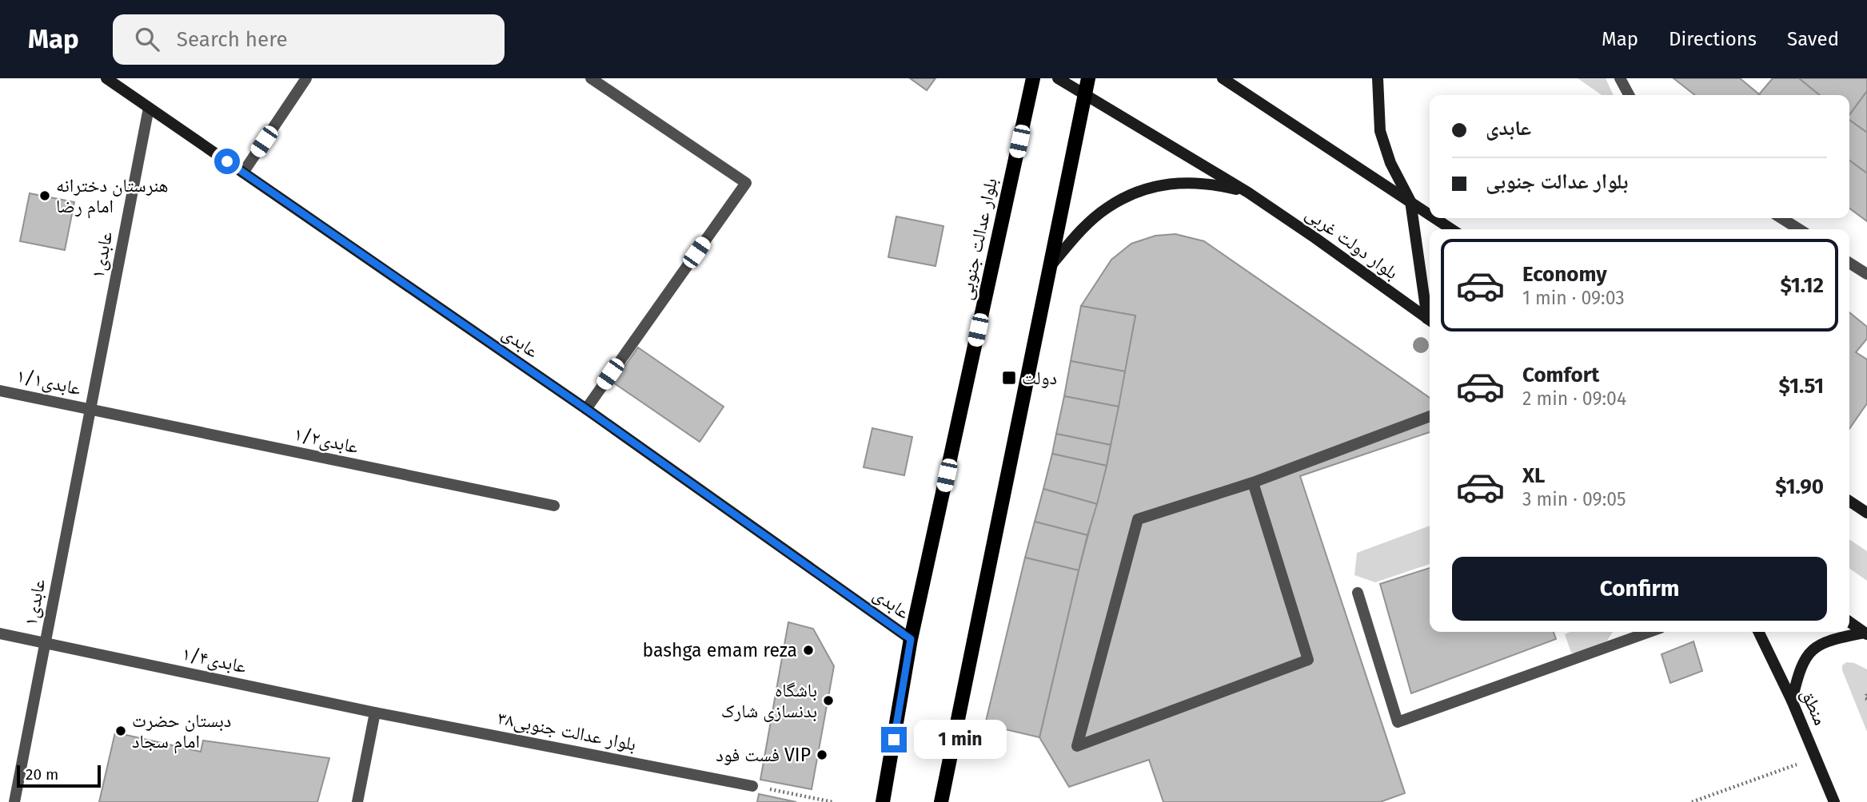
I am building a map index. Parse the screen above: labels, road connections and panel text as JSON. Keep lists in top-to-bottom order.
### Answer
{
  "streets": {
    "main road": ["بلوار عدالت جنوبی"],
    "street": [
      "بلوار دولت غربی",
      "عابدی۱",
      "عابدی",
      "عابدی۱/۱",
      "عابدی۱/۲",
      "۱عابدی",
      "عابدی۱/۴",
      "منطق",
      "بلوار عدالت جنوبی۳۸"
    ]
  },
  "crossings": [
    ["بلوار عدالت جنوبی", "عابدی"],
    ["عابدی۱", "عابدی"],
    ["عابدی۱", "عابدی۱/۱"],
    ["عابدی۱", "عابدی۱/۲"],
    ["عابدی۱", "۱عابدی"],
    ["عابدی۱/۱", "عابدی۱/۲"],
    ["عابدی۱/۱", "۱عابدی"],
    ["عابدی۱/۲", "۱عابدی"],
    ["۱عابدی", "عابدی۱/۴"],
    ["عابدی۱/۴", "بلوار عدالت جنوبی۳۸"]
  ],
  "places": {
    "other": [
      "هنرستان دخترانه امام رضا",
      "bashga emam reza",
      "باشگاه بدنسازی شارک",
      "دبستان حضرت امام سجاد",
      "فست فود VIP"
    ],
    "transit": ["دولت"]
  },
  "scale_bar": "20 m",
  "page": {
    "header": "Map",
    "search": "Search here",
    "nav": ["Map", "Directions", "Saved"],
    "banner": ["عابدی", "بلوار عدالت جنوبی"],
    "list": [
      {
        "name": "Economy",
        "note": "1 min · 09:03",
        "value": "$1.12"
      },
      {
        "name": "Comfort",
        "note": "2 min · 09:04",
        "value": "$1.51"
      },
      {
        "name": "XL",
        "note": "3 min · 09:05",
        "value": "$1.90"
      }
    ],
    "buttons": "Confirm",
    "bubble": "1 min",
    "scale": "20 m"
  }
}
